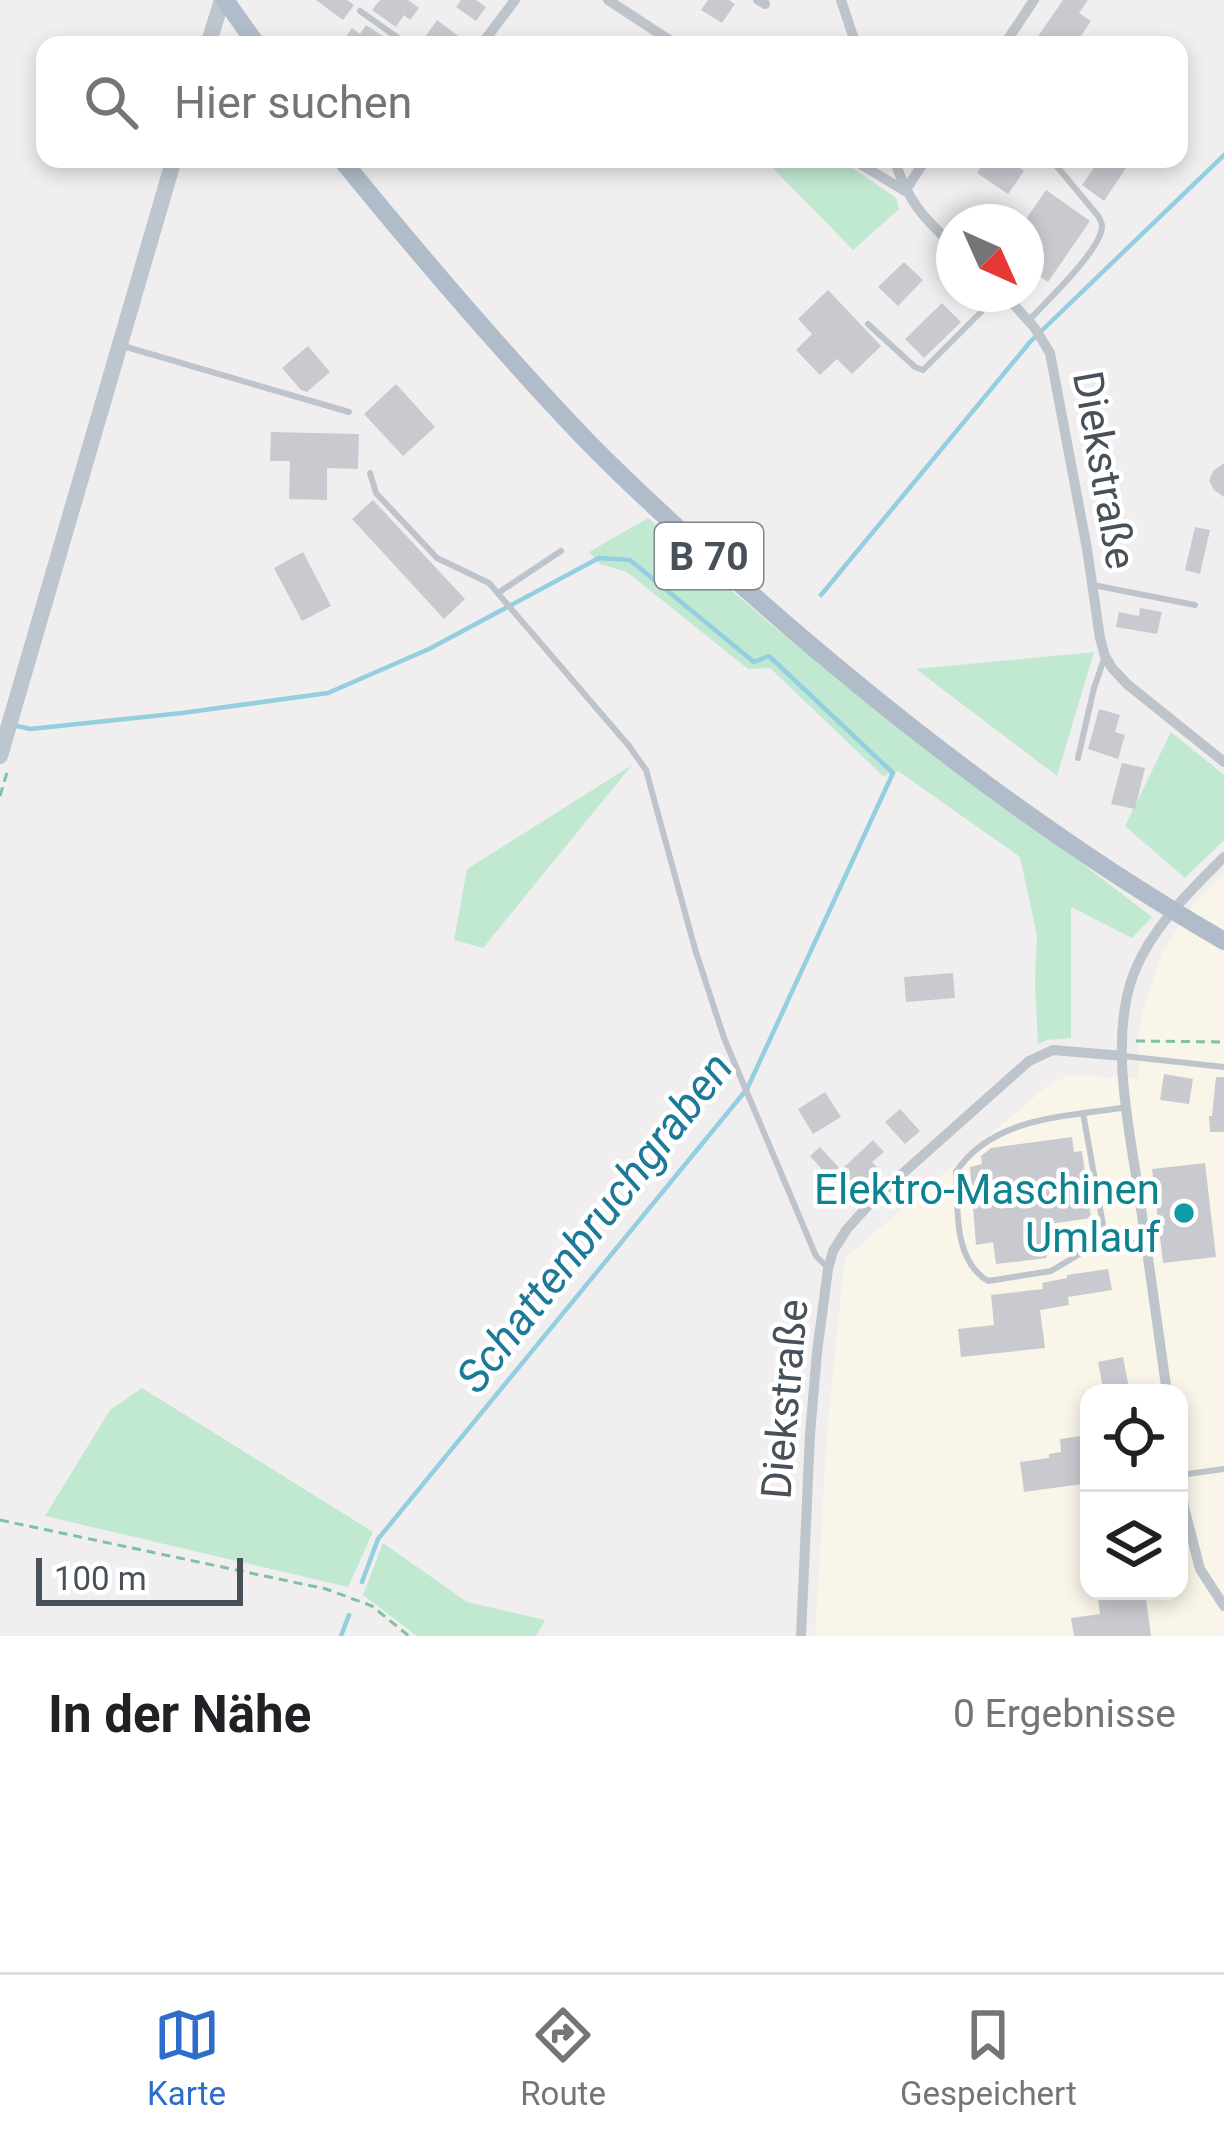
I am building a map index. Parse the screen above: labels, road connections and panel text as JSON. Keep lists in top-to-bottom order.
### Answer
{
  "streets": {
    "main road": ["B 70"],
    "street": ["Diekstraße"]
  },
  "water": ["Schattenbruchgraben"],
  "places": ["Elektro-Maschinen Umlauf"],
  "scale_bar": "100 m",
  "north": "bottom right",
  "page": {
    "search": "Hier suchen",
    "scale": "100 m",
    "heading": ["In der Nähe", "0 Ergebnisse"],
    "nav": ["Karte", "Route", "Gespeichert"]
  }
}
